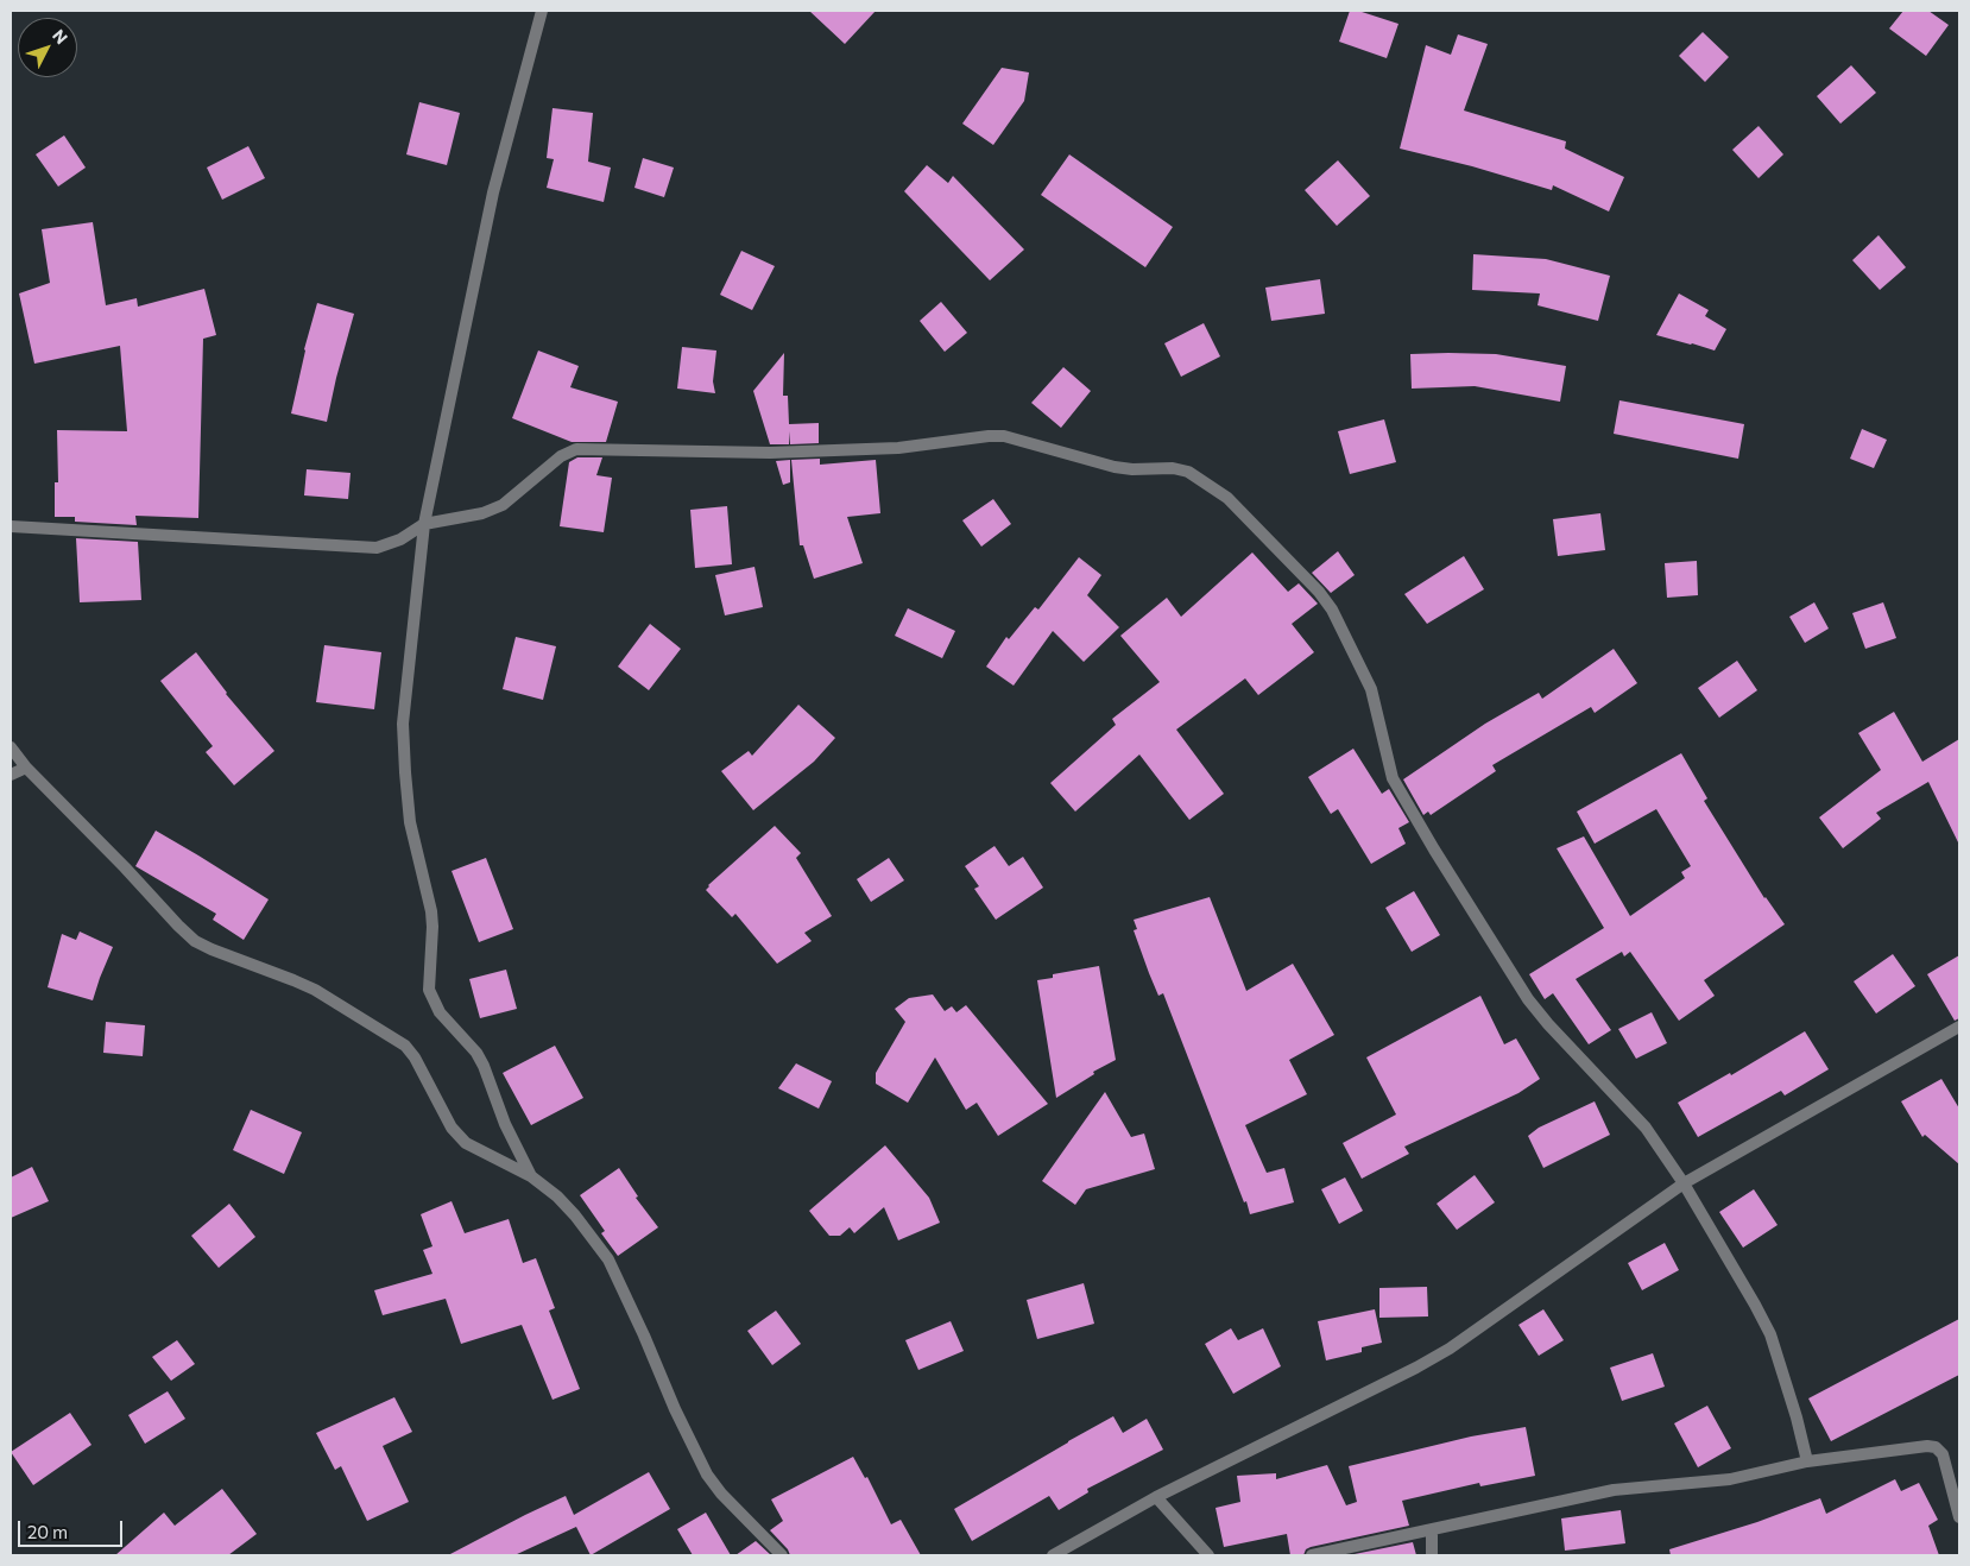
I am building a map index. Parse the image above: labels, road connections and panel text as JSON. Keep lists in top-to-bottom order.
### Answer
{
  "scale_bar": "20 m",
  "north": "top right"
}
